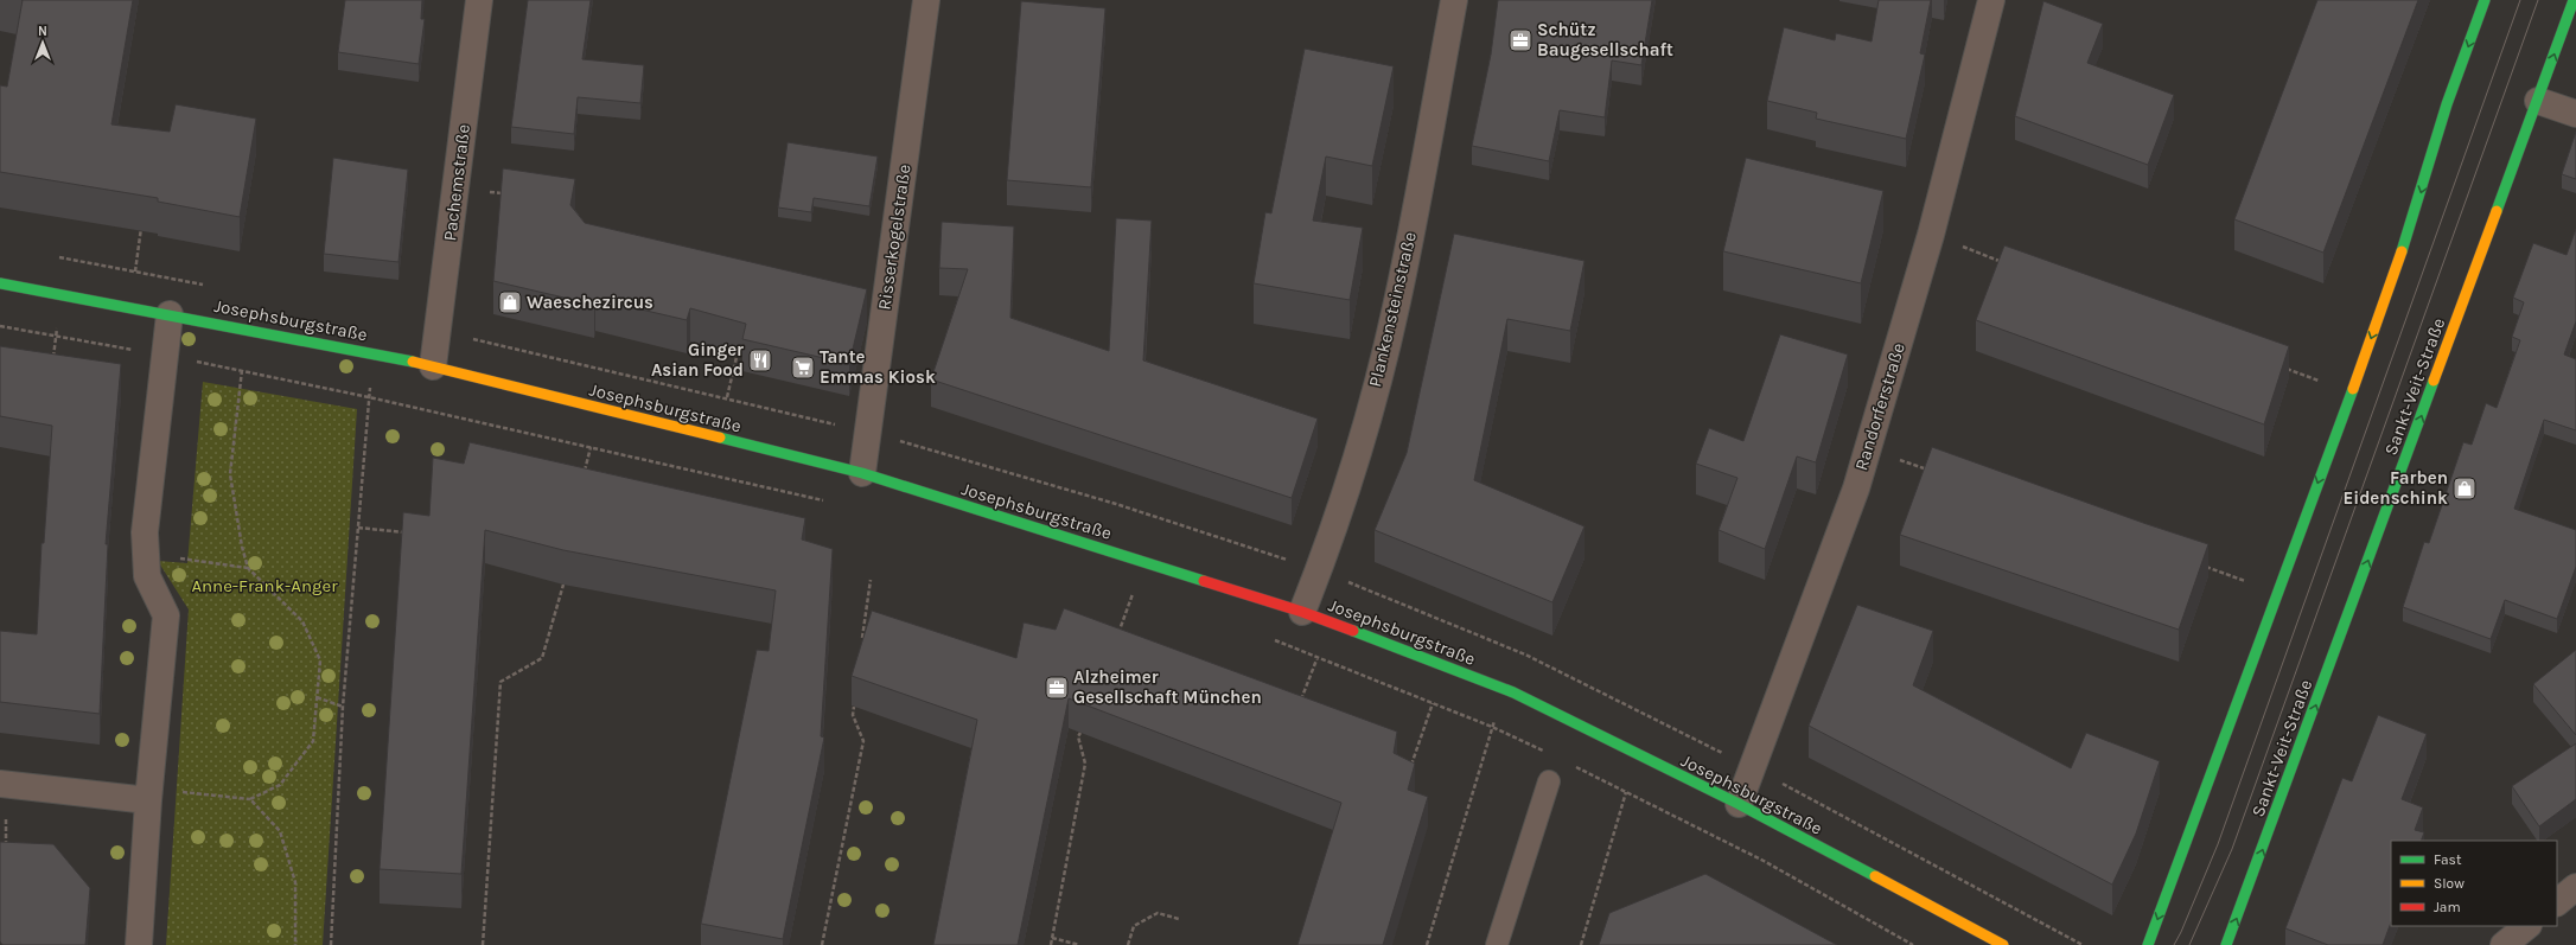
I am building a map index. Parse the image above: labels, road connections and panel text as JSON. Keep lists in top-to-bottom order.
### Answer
{
  "streets": {
    "street": [
      "Pachemstraße",
      "Risserkogelstraße",
      "Plankensteinstraße",
      "Josephsburgstraße",
      "Sankt-Veit-Straße",
      "Randorferstraße"
    ]
  },
  "crossings": [
    ["Pachemstraße", "Josephsburgstraße"],
    ["Risserkogelstraße", "Josephsburgstraße"],
    ["Plankensteinstraße", "Josephsburgstraße"],
    ["Josephsburgstraße", "Randorferstraße"]
  ],
  "parks": ["Anne-Frank-Anger"],
  "places": {
    "office": ["Schütz Baugesellschaft", "Alzheimer Gesellschaft München"],
    "shop": ["Waeschezircus", "Farben Eidenschink"],
    "restaurant": ["Ginger Asian Food"],
    "supermarket": ["Tante Emmas Kiosk"]
  },
  "legend": ["Fast", "Slow", "Jam"],
  "north": "top"
}
